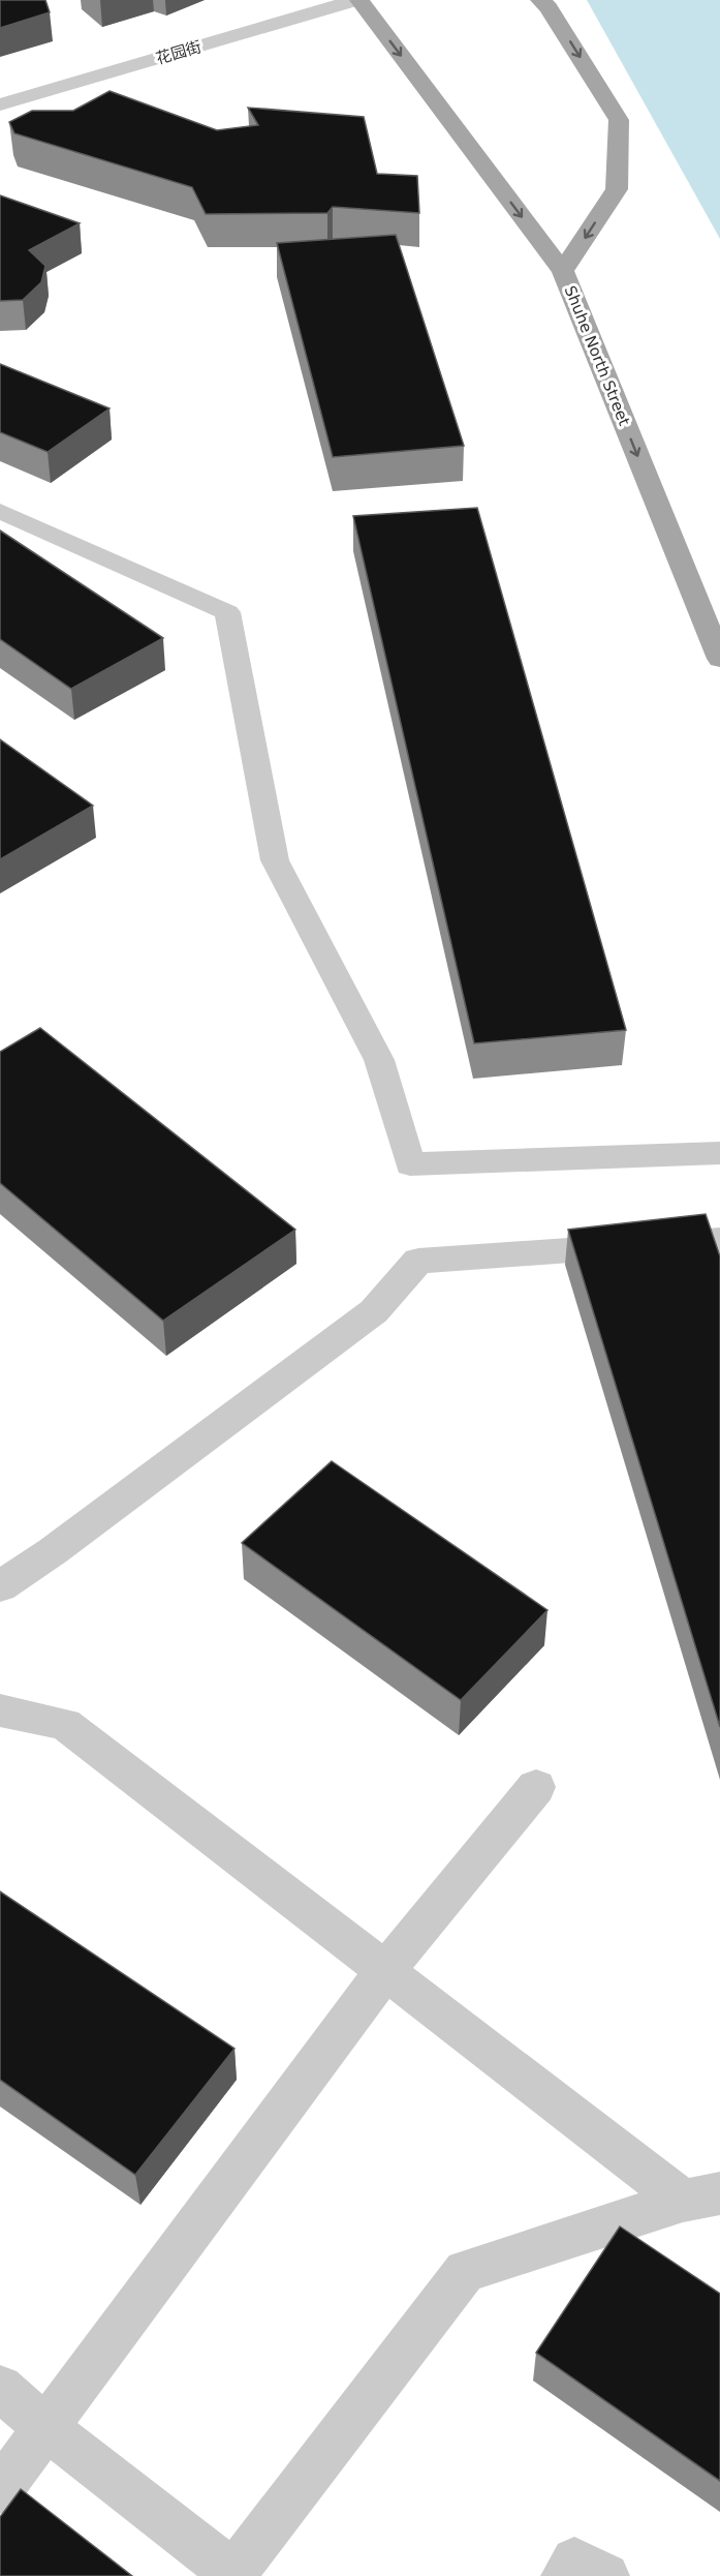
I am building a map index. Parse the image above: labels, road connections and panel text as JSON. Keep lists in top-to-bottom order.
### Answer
{
  "streets": {
    "main road": ["Shuhe North Street"],
    "street": ["花园街"]
  },
  "one_way": ["Shuhe North Street"]
}
